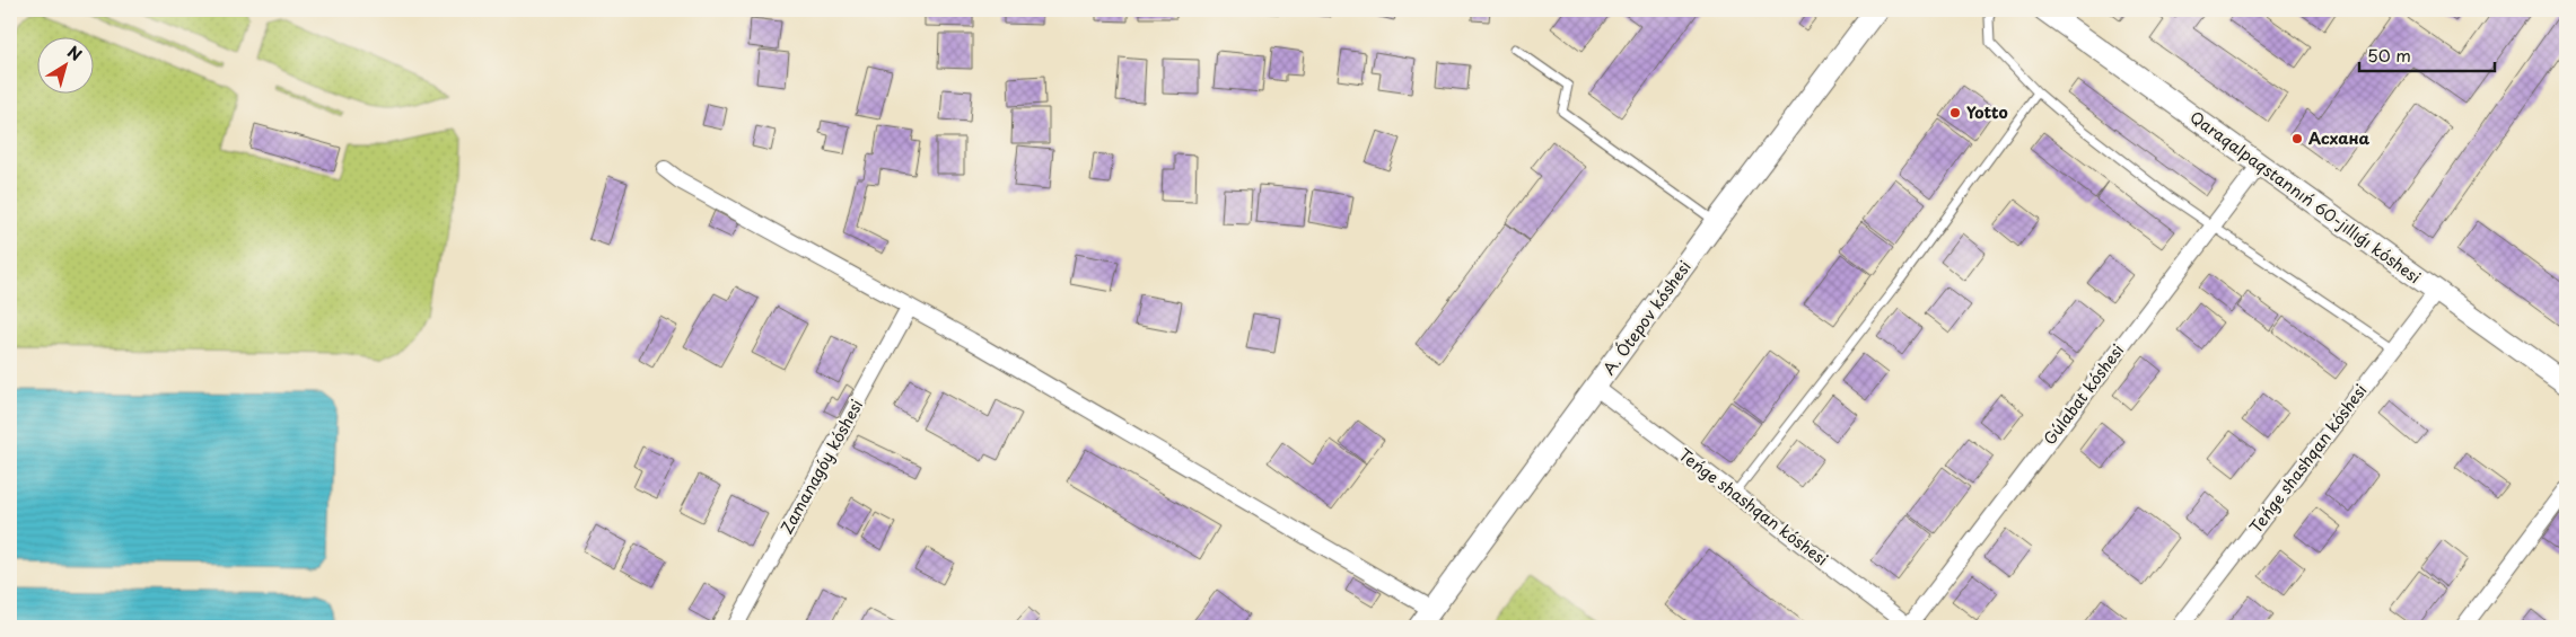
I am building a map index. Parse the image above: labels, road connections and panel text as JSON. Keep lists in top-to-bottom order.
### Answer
{
  "streets": {
    "main road": ["Qaraqalpaqstannıń 60-jıllıǵı kóshesi", "A. Ótepov kóshesi"],
    "street": ["Gúlabat kóshesi", "Teńge shashqan kóshesi", "Zamanagóy kóshesi"]
  },
  "crossings": [
    ["Qaraqalpaqstannıń 60-jıllıǵı kóshesi", "Gúlabat kóshesi"],
    ["Qaraqalpaqstannıń 60-jıllıǵı kóshesi", "Teńge shashqan kóshesi"],
    ["A. Ótepov kóshesi", "Teńge shashqan kóshesi"],
    ["Gúlabat kóshesi", "Teńge shashqan kóshesi"]
  ],
  "places": ["Yotto", "Асхана"],
  "scale_bar": "50 m",
  "north": "top right"
}
